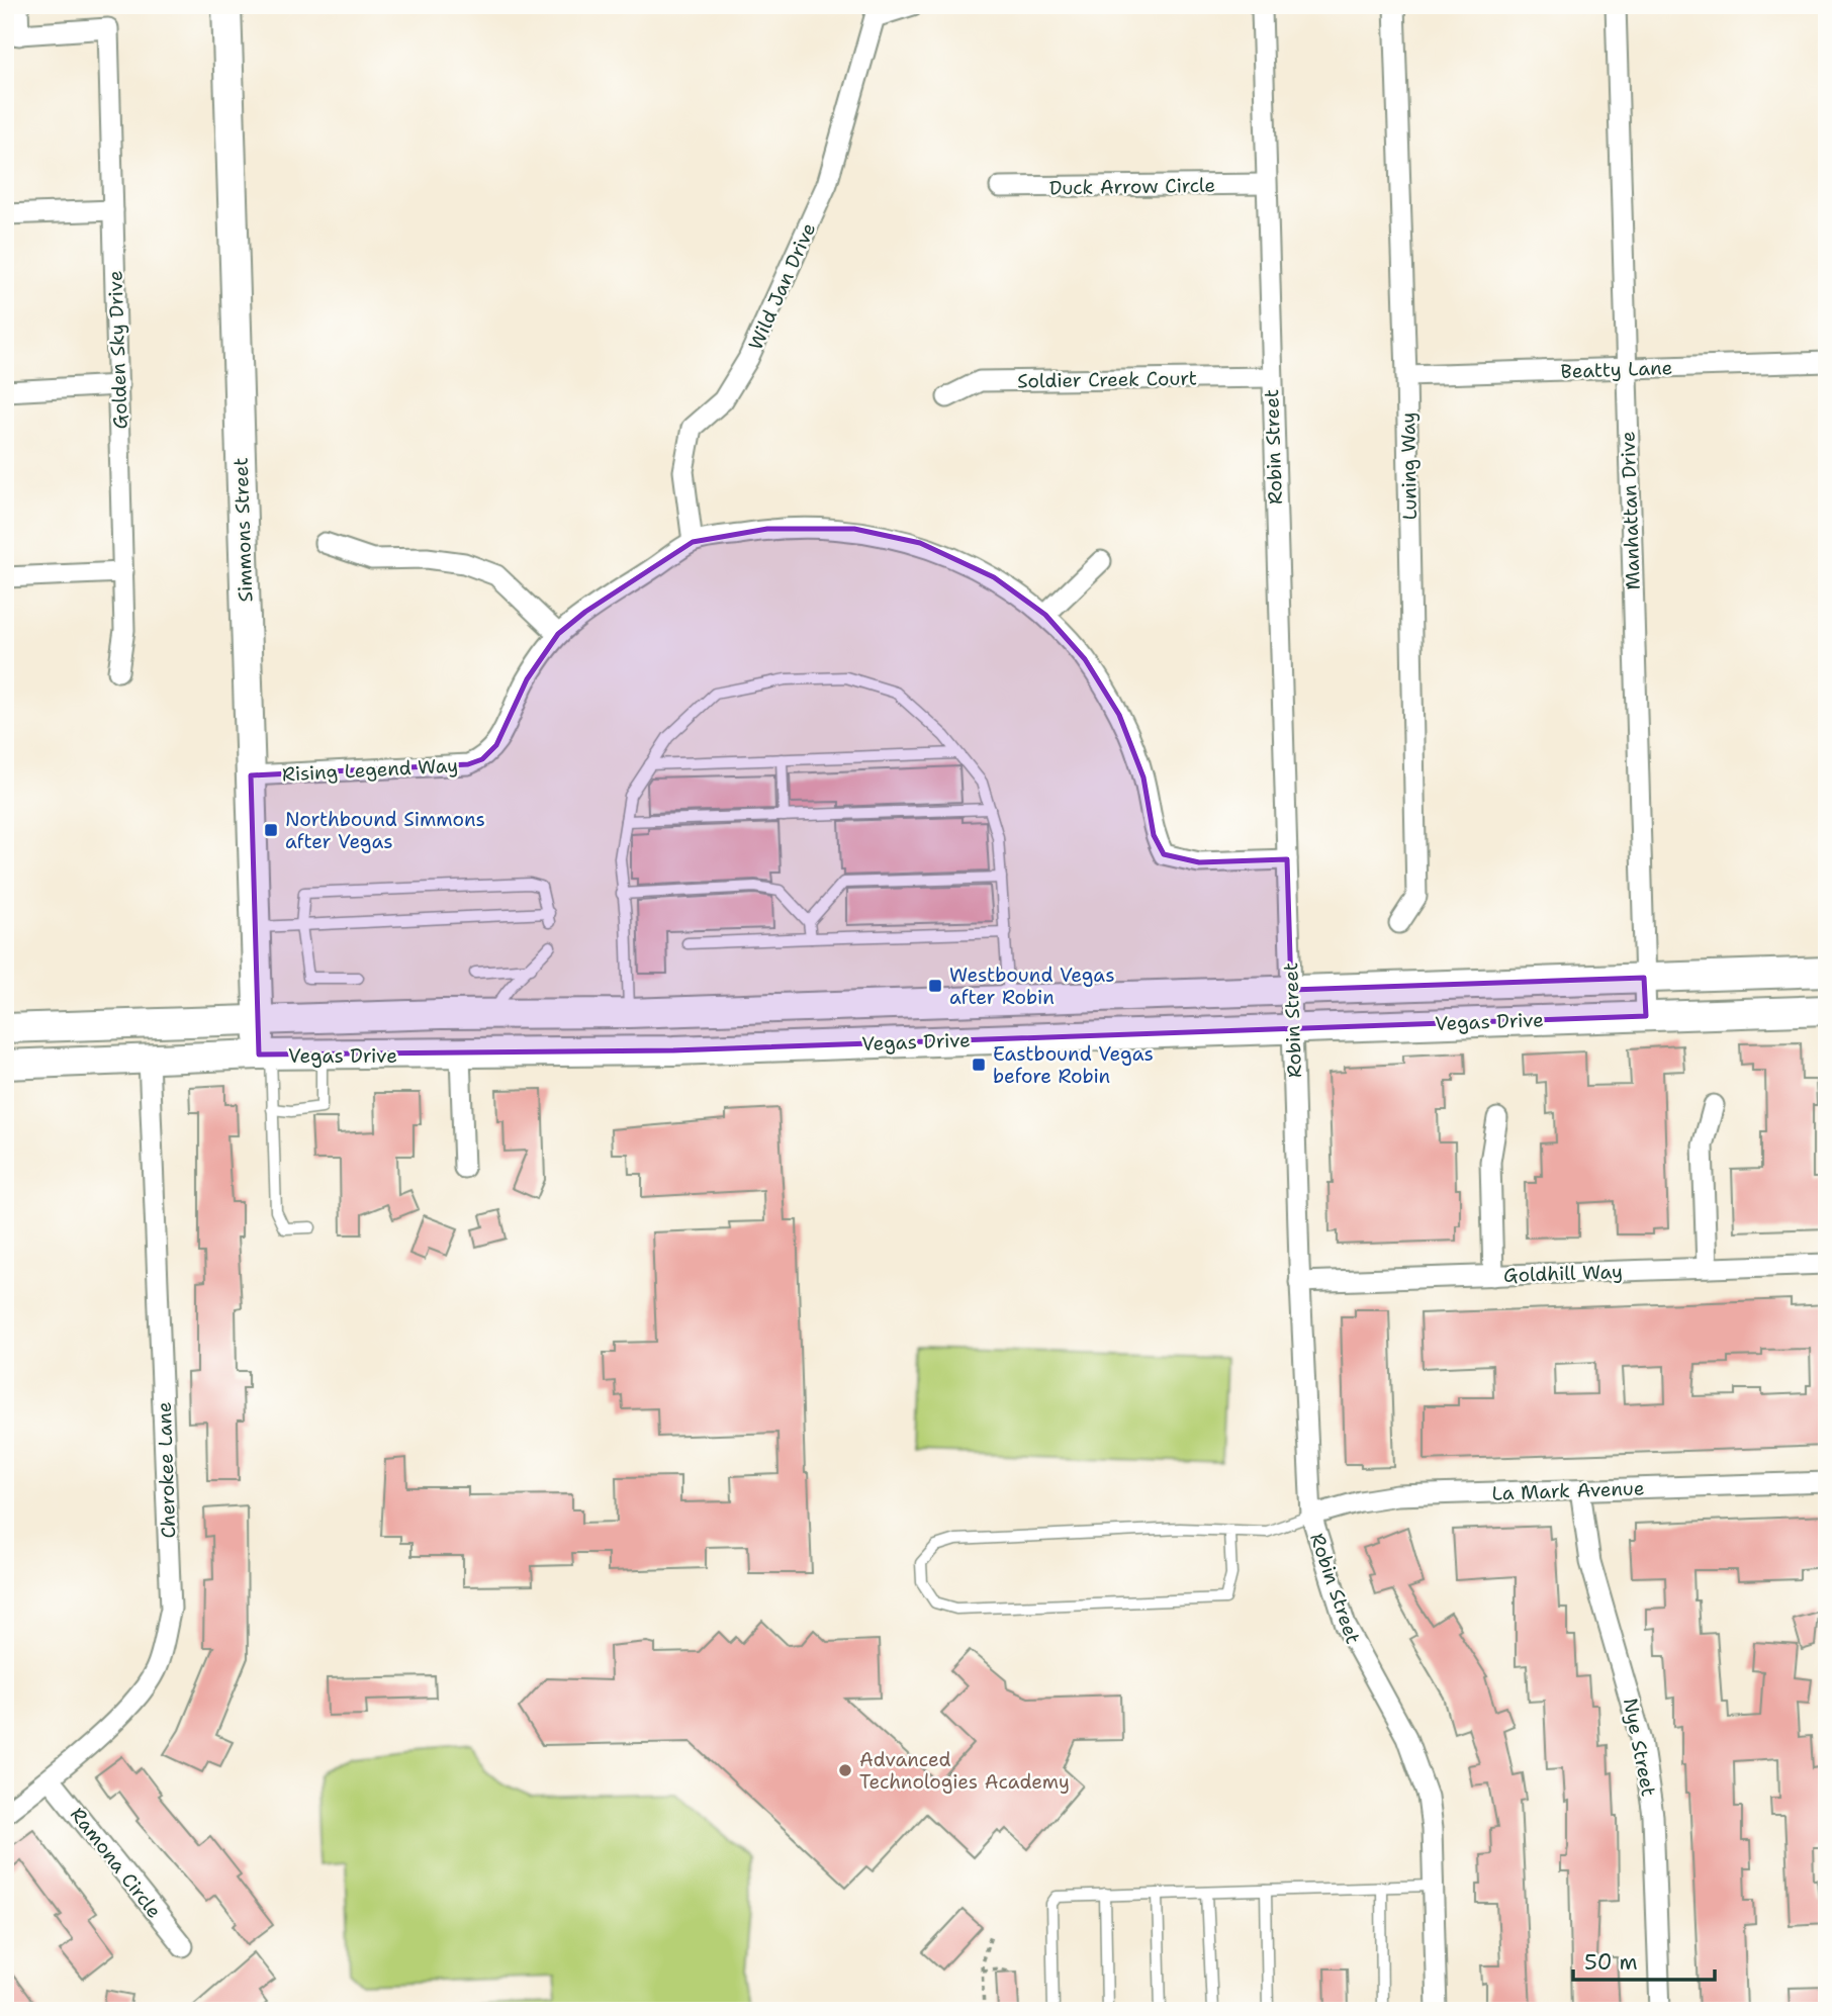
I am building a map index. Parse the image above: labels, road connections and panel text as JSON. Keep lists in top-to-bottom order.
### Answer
{
  "streets": {
    "main road": ["Simmons Street", "Vegas Drive"],
    "street": [
      "Duck Arrow Circle",
      "Wild Jan Drive",
      "Golden Sky Drive",
      "Beatty Lane",
      "Soldier Creek Court",
      "Robin Street",
      "Luning Way",
      "Manhattan Drive",
      "Rising Legend Way",
      "Goldhill Way",
      "Cherokee Lane",
      "La Mark Avenue",
      "Nye Street",
      "Ramona Circle"
    ]
  },
  "crossings": [
    ["Duck Arrow Circle", "Robin Street"],
    ["Wild Jan Drive", "Rising Legend Way"],
    ["Beatty Lane", "Luning Way"],
    ["Beatty Lane", "Manhattan Drive"],
    ["Soldier Creek Court", "Robin Street"],
    ["Robin Street", "Rising Legend Way"],
    ["Robin Street", "Vegas Drive"],
    ["Robin Street", "Goldhill Way"],
    ["Robin Street", "La Mark Avenue"],
    ["Manhattan Drive", "Vegas Drive"],
    ["Simmons Street", "Rising Legend Way"],
    ["Simmons Street", "Vegas Drive"],
    ["Vegas Drive", "Cherokee Lane"],
    ["Cherokee Lane", "Ramona Circle"],
    ["La Mark Avenue", "Nye Street"]
  ],
  "places": {
    "transit": ["Northbound Simmons after Vegas", "Westbound Vegas after Robin", "Eastbound Vegas before Robin"],
    "other": ["Advanced Technologies Academy"]
  },
  "scale_bar": "50 m"
}
